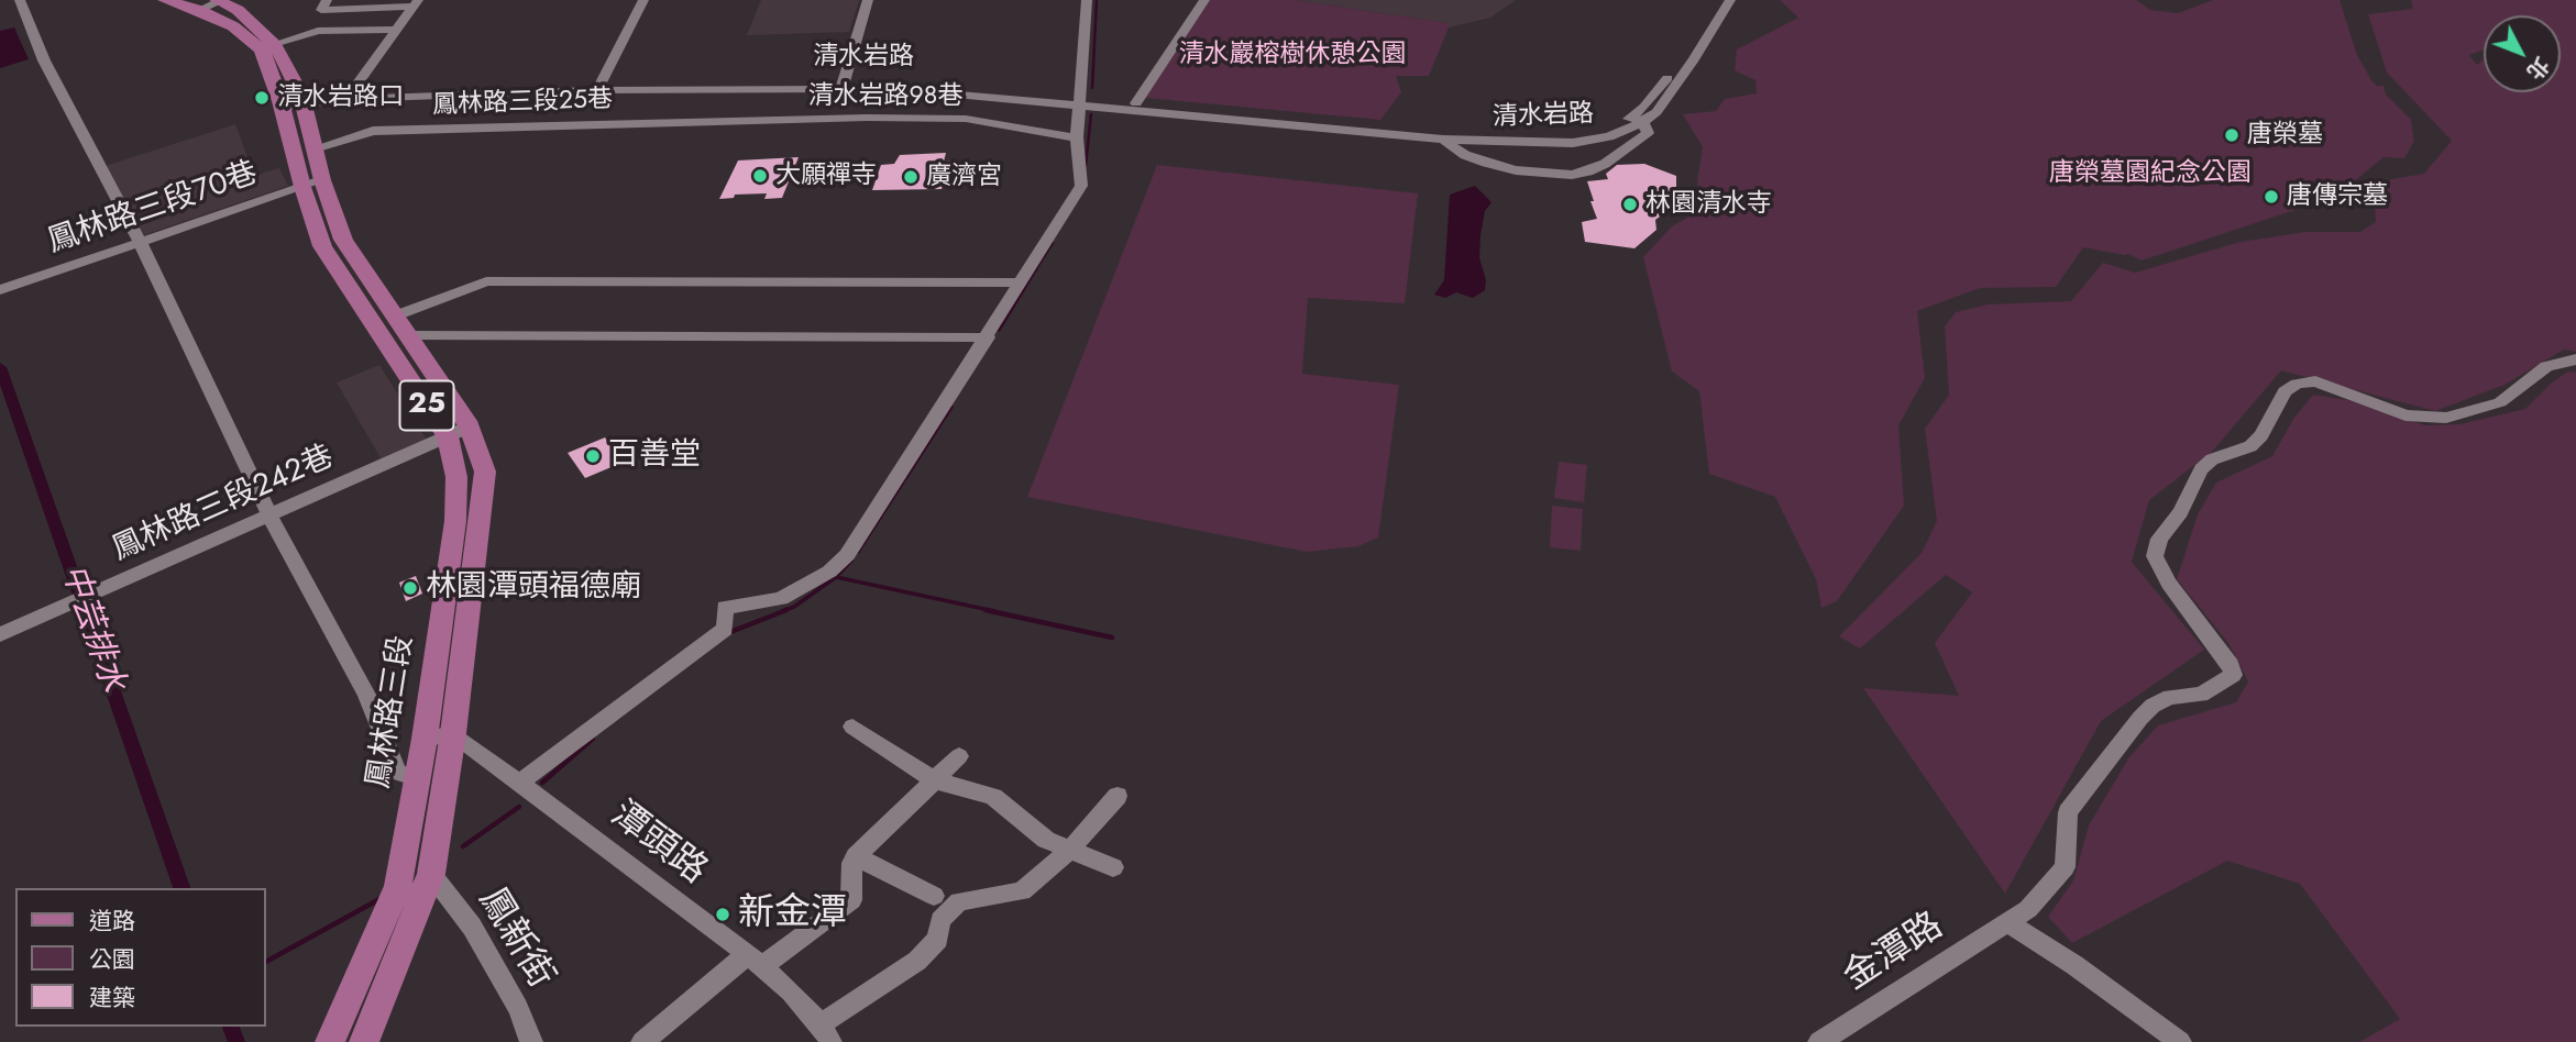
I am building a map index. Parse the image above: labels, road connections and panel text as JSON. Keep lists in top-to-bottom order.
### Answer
{
  "streets": {
    "main road": ["25", "鳳林路三段"],
    "street": [
      "清水岩路",
      "清水岩路98巷",
      "鳳林路三段25巷",
      "鳳林路三段70巷",
      "鳳林路三段242巷",
      "潭頭路",
      "鳳新街",
      "金潭路"
    ]
  },
  "crossings": [
    ["清水岩路", "清水岩路98巷"],
    ["清水岩路", "鳳林路三段25巷"],
    ["清水岩路", "25"],
    ["清水岩路", "鳳林路三段"],
    ["清水岩路98巷", "鳳林路三段25巷"],
    ["鳳林路三段25巷", "鳳林路三段"],
    ["鳳林路三段70巷", "鳳林路三段"],
    ["25", "鳳林路三段"],
    ["鳳林路三段242巷", "鳳林路三段"],
    ["鳳林路三段", "潭頭路"],
    ["鳳林路三段", "鳳新街"]
  ],
  "water": ["中芸排水"],
  "parks": ["清水巖榕樹休憩公園", "唐榮墓園紀念公園"],
  "places": [
    "清水岩路口",
    "唐榮墓",
    "大願禪寺",
    "廣濟宮",
    "唐傳宗墓",
    "林園清水寺",
    "百善堂",
    "林園潭頭福德廟",
    "新金潭"
  ],
  "legend": ["道路", "公園", "建築"],
  "north": "bottom right"
}
